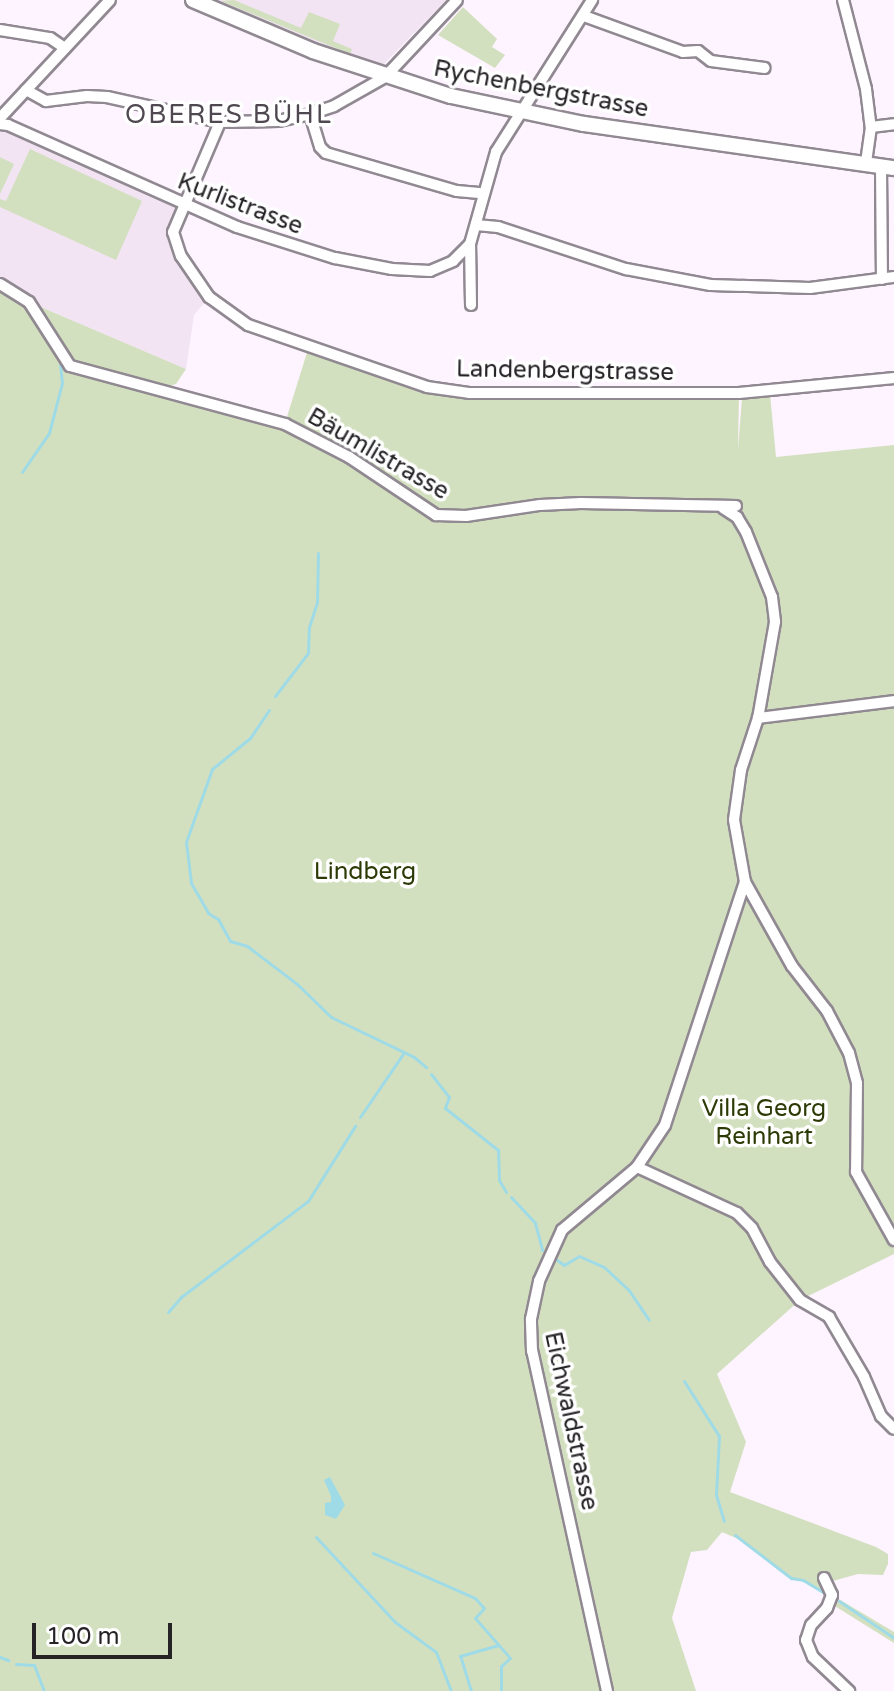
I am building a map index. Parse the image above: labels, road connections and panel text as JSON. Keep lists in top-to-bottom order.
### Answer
{
  "streets": {
    "street": [
      "Rychenbergstrasse",
      "Kurlistrasse",
      "Landenbergstrasse",
      "Bäumlistrasse",
      "Eichwaldstrasse"
    ]
  },
  "crossings": [
    ["Kurlistrasse", "Landenbergstrasse"]
  ],
  "districts": ["OBERES BÜHL"],
  "parks": ["Lindberg", "Villa Georg Reinhart"],
  "scale_bar": "100 m"
}
